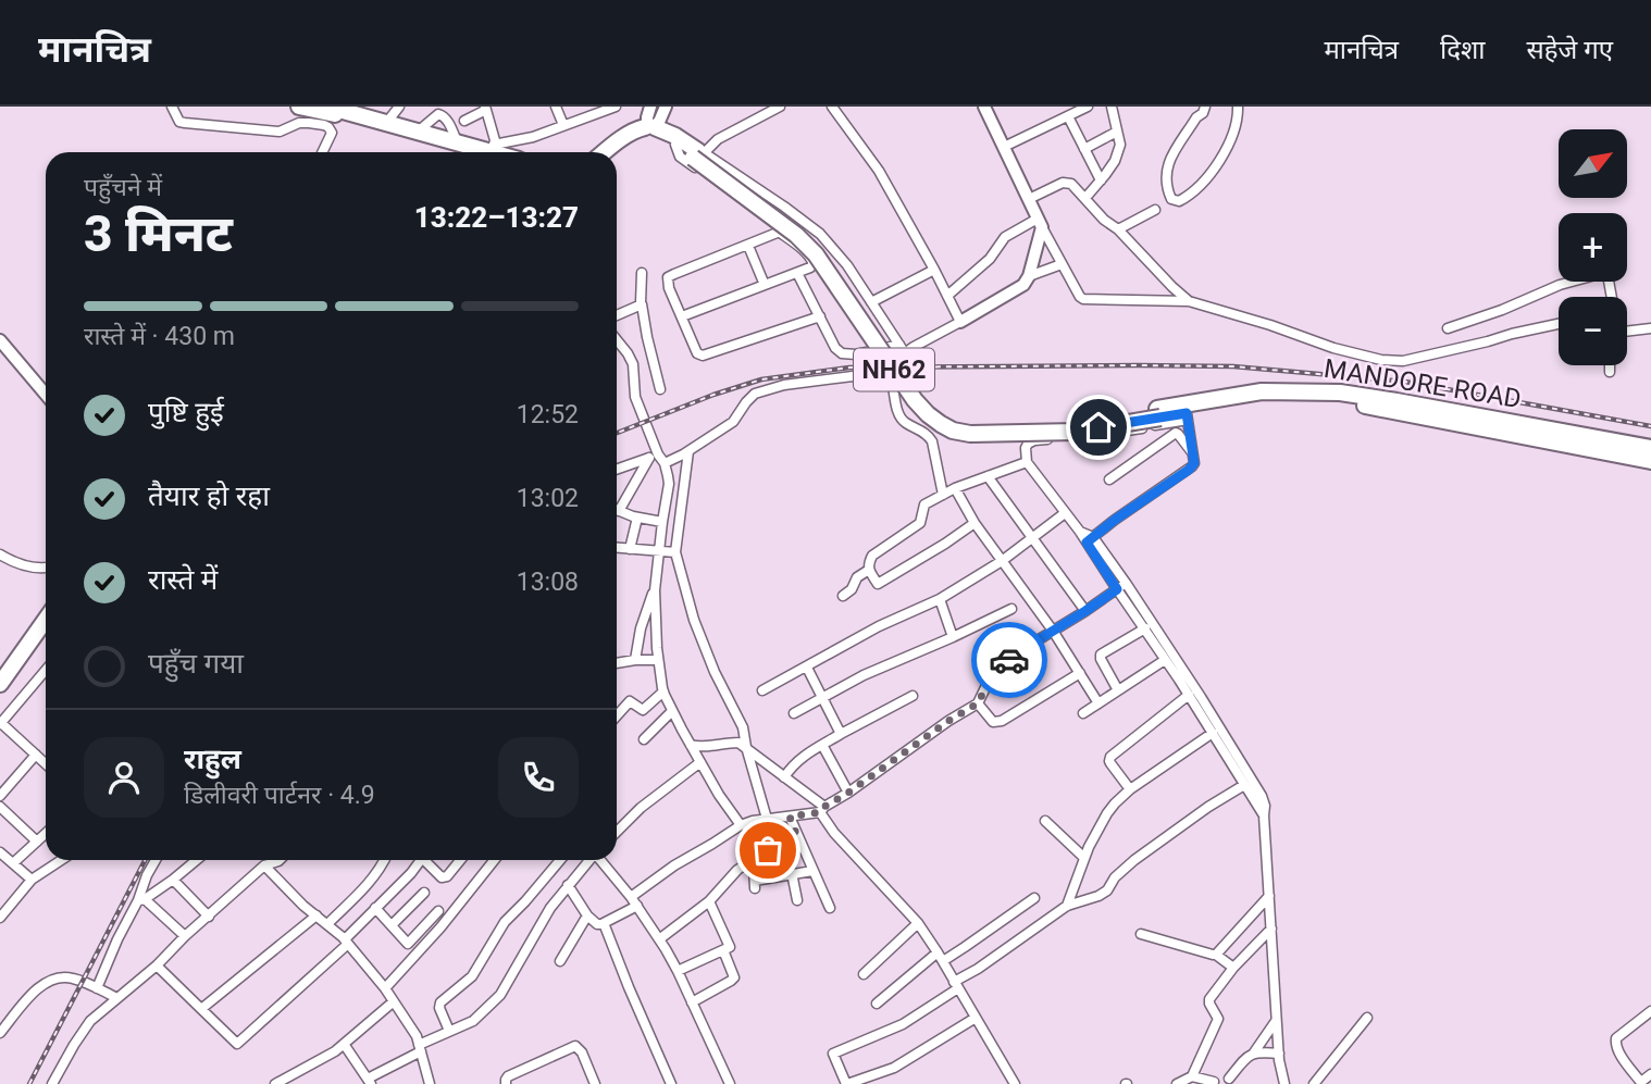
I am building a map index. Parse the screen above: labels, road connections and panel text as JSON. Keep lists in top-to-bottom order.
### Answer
{
  "streets": {
    "highway": ["NH62", "MANDORE ROAD"]
  },
  "crossings": [
    ["NH62", "MANDORE ROAD"]
  ],
  "north": "top right",
  "page": {
    "header": "मानचित्र",
    "nav": ["मानचित्र", "दिशा", "सहेजे गए"],
    "map_buttons": ["+", "−"],
    "heading": ["3 मिनट", "पहुँचने में", "13:22–13:27"],
    "panel": ["राहुल", "डिलीवरी पार्टनर · 4.9"],
    "bar": "रास्ते में · 430 m",
    "list": [
      ["पुष्टि हुई", "12:52"],
      ["तैयार हो रहा", "13:02"],
      ["रास्ते में", "13:08"],
      "पहुँच गया"
    ]
  }
}
